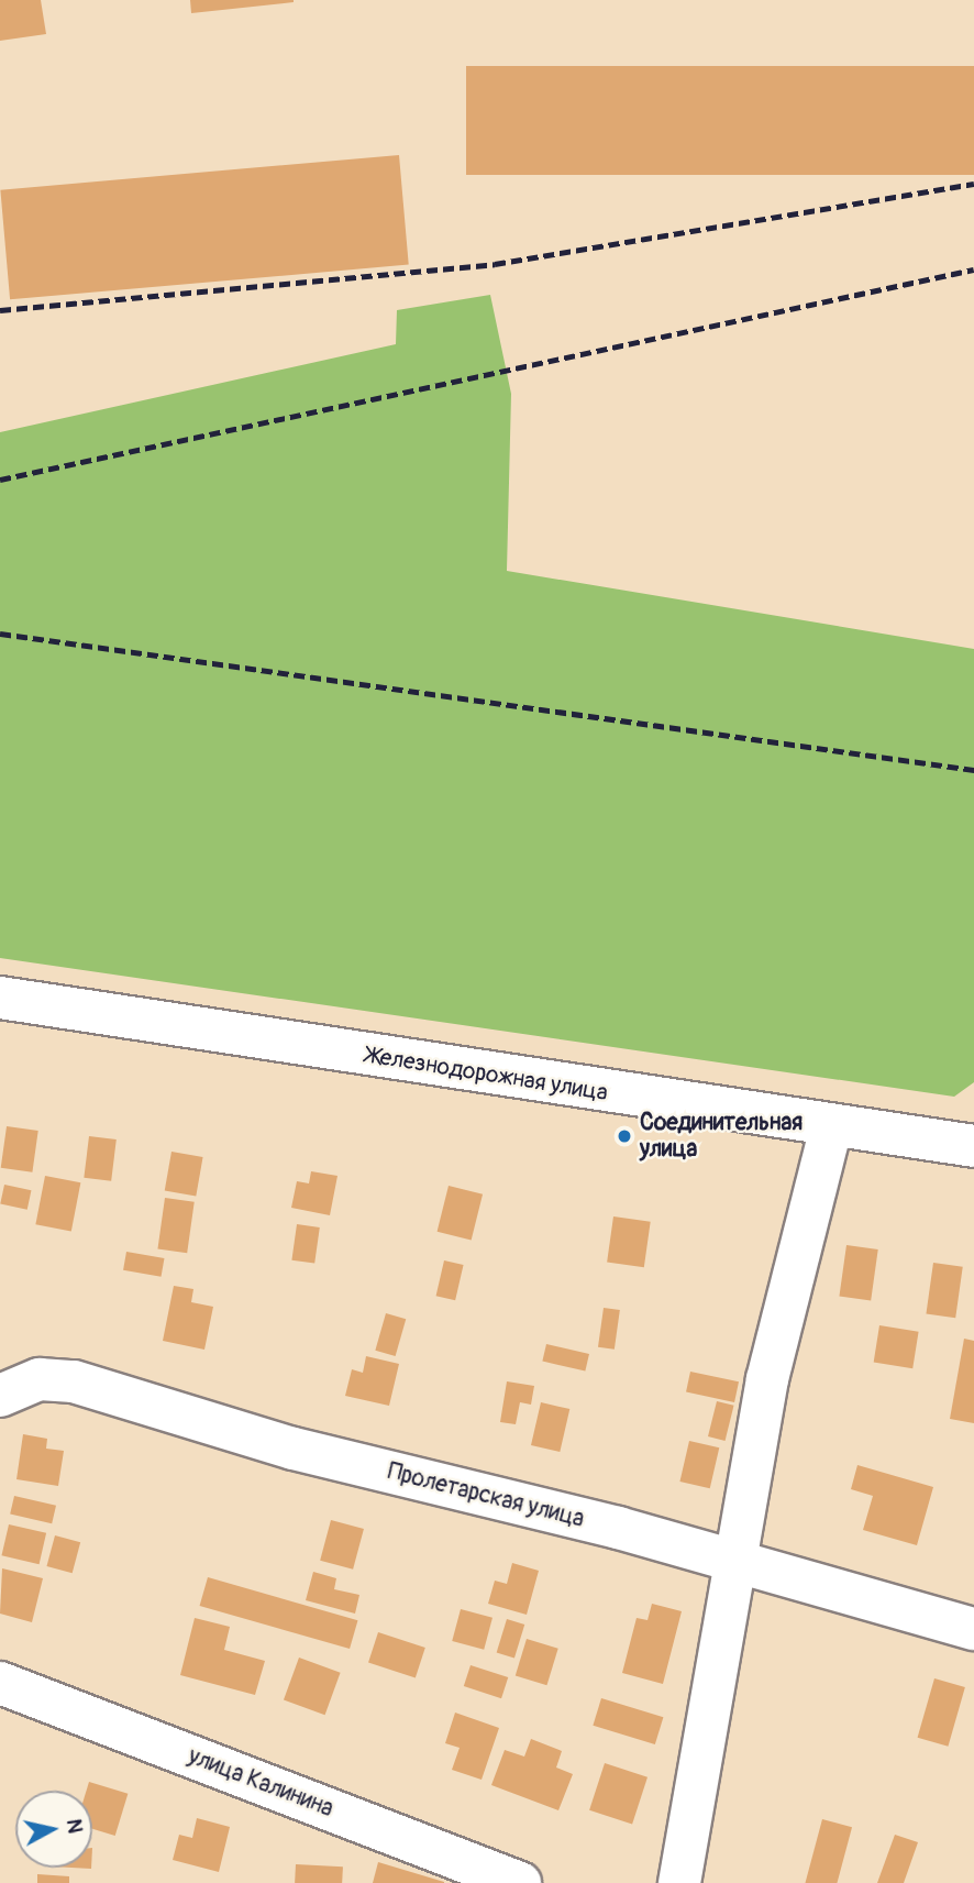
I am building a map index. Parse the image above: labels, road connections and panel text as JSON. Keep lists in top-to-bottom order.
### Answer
{
  "streets": {
    "street": ["Железнодорожная улица", "Пролетарская улица", "улица Калинина"]
  },
  "places": ["Соединительная улица"],
  "north": "right"
}
